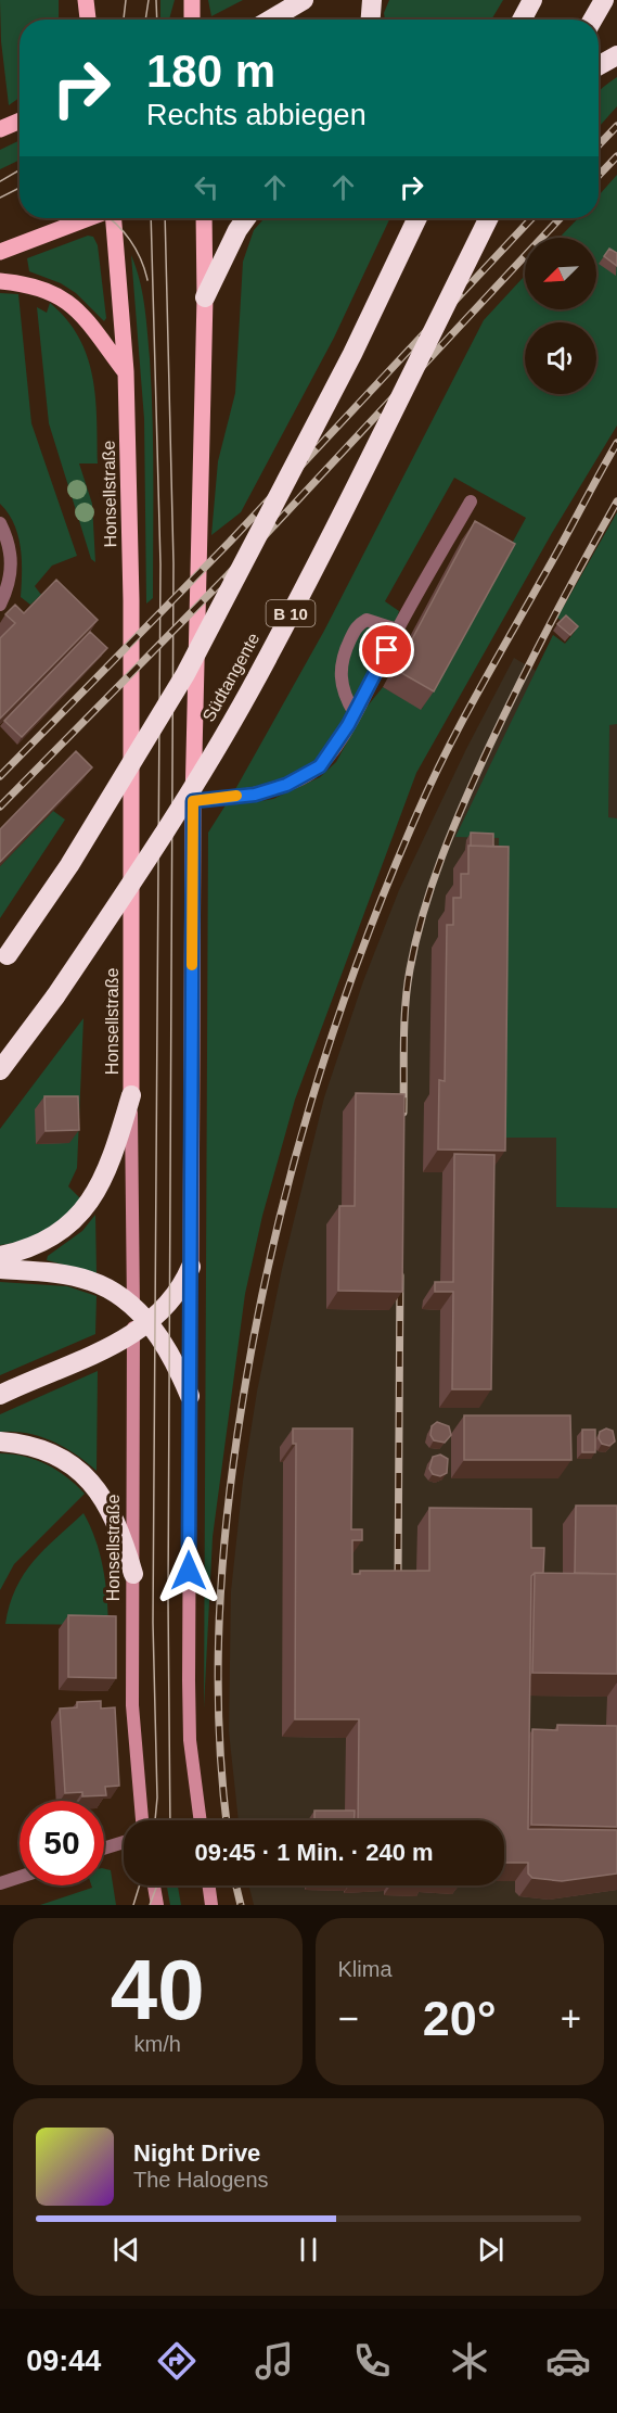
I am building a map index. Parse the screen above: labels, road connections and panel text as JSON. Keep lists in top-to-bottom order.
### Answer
{
  "streets": {
    "highway": ["B 10", "Südtangente"],
    "main road": ["Honsellstraße"]
  },
  "north": "bottom left",
  "page": {
    "turn": ["180 m", "Rechts abbiegen"],
    "limit": "50",
    "trip": "09:45 · 1 Min. · 240 m",
    "tile": [
      ["40", "km/h"],
      "Klima"
    ],
    "heat": ["−", "20°", "+"],
    "song": ["Night Drive", "The Halogens"],
    "tabs": "09:44"
  }
}
